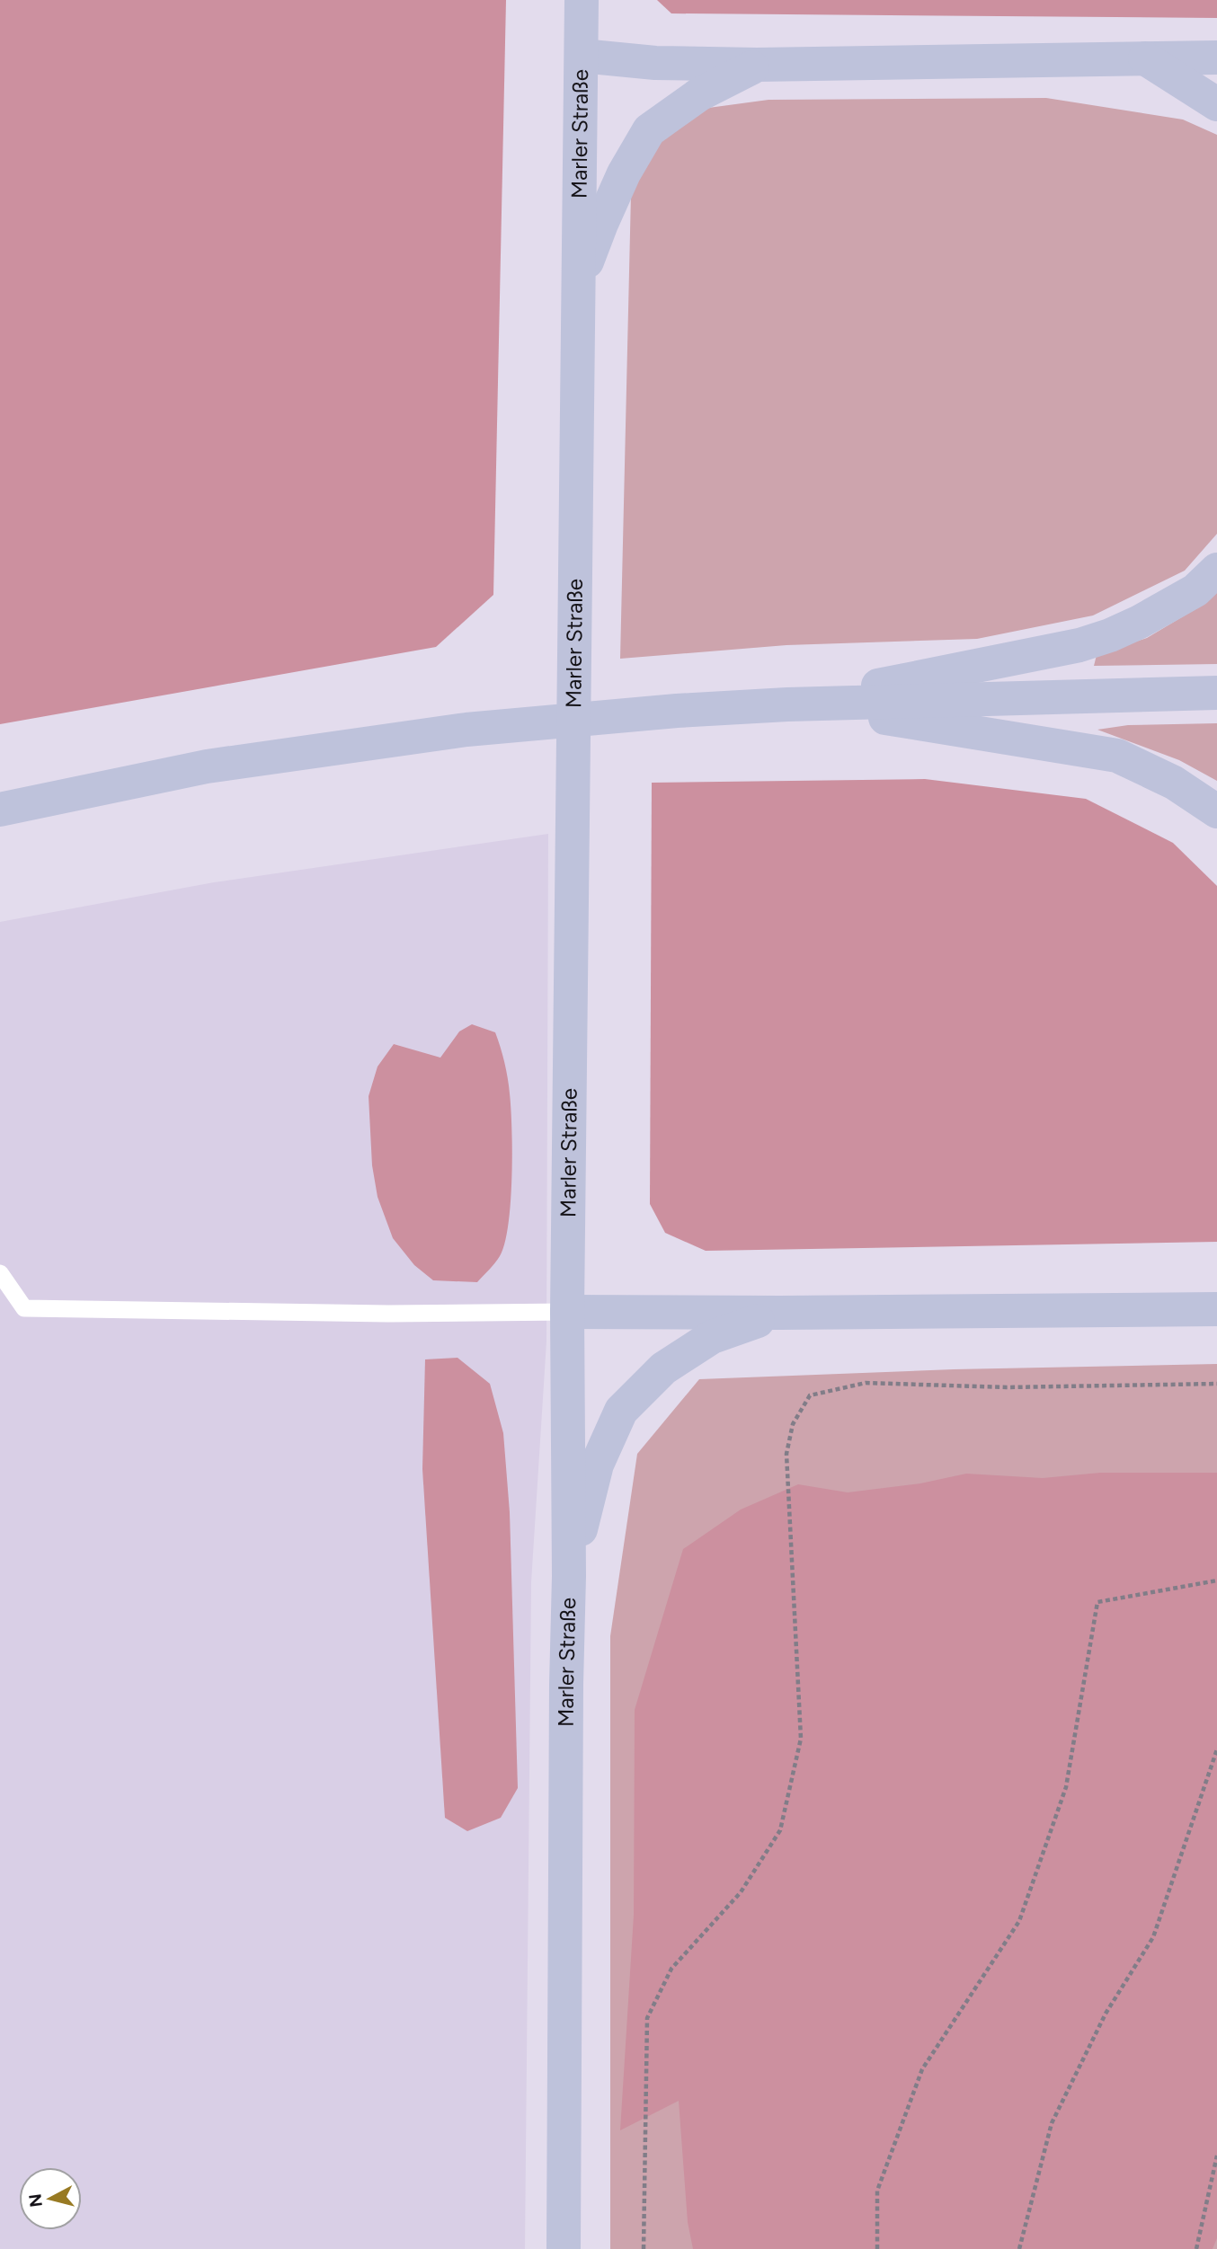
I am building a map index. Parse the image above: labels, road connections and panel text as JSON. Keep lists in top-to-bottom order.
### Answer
{
  "streets": {
    "main road": ["Marler Straße"]
  },
  "north": "left"
}
